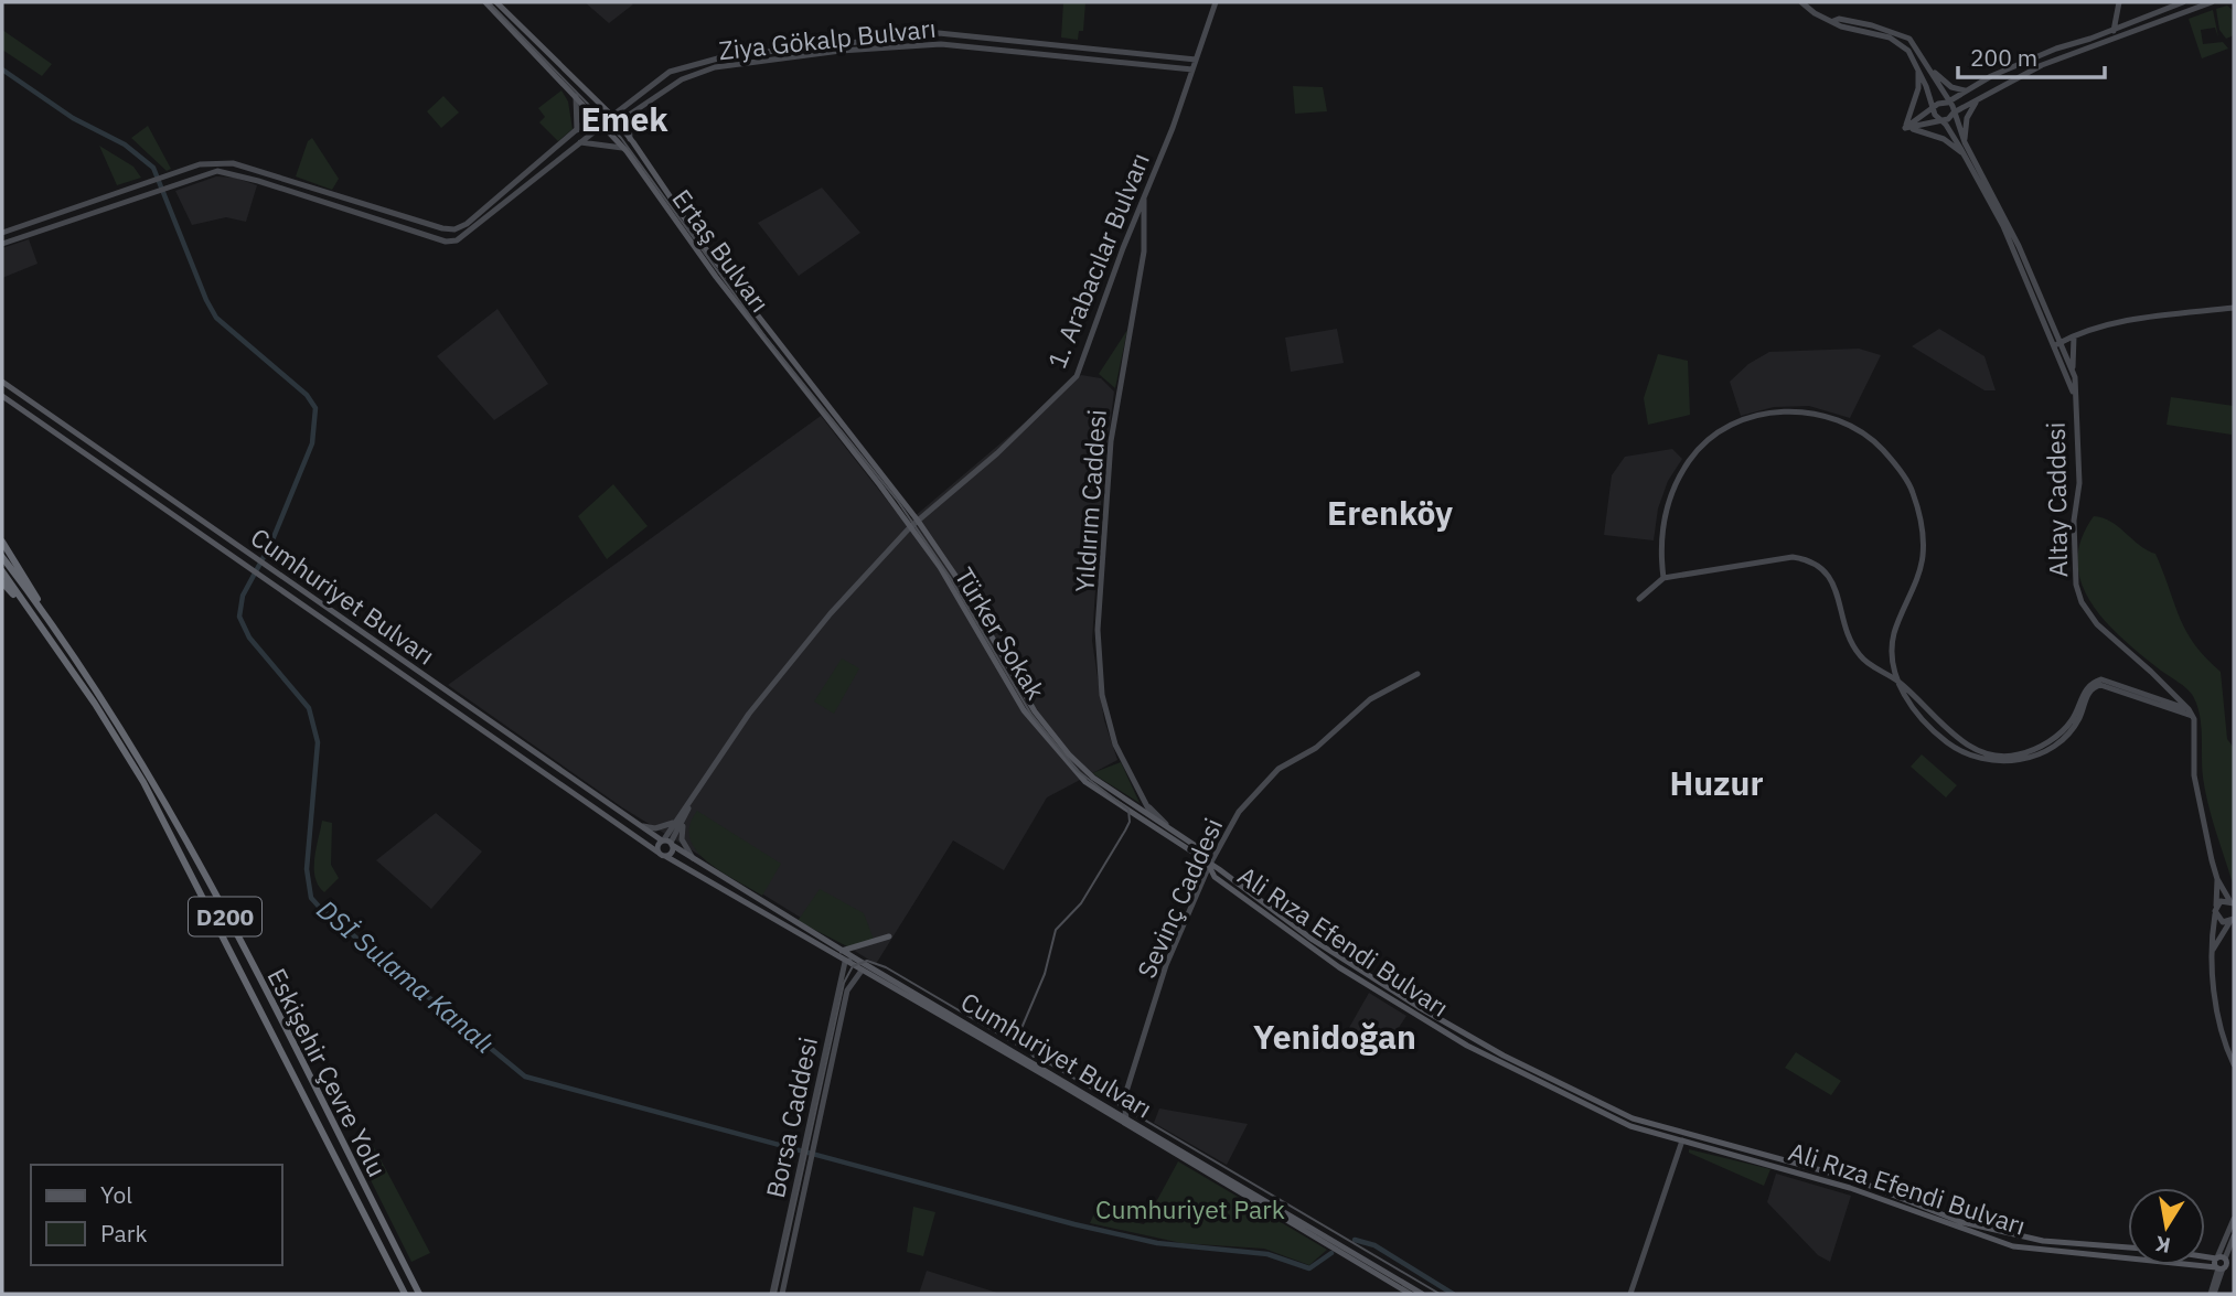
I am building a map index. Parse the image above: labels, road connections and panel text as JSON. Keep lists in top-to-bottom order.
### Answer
{
  "streets": {
    "highway": ["D200", "Eskişehir Çevre Yolu"],
    "main road": [
      "Ziya Gökalp Bulvarı",
      "Ertaş Bulvarı",
      "1. Arabacılar Bulvarı",
      "Altay Caddesi",
      "Yıldırım Caddesi",
      "Cumhuriyet Bulvarı",
      "Türker Sokak",
      "Sevinç Caddesi",
      "Ali Rıza Efendi Bulvarı",
      "Borsa Caddesi"
    ]
  },
  "crossings": [
    ["Ziya Gökalp Bulvarı", "Ertaş Bulvarı"],
    ["Ziya Gökalp Bulvarı", "1. Arabacılar Bulvarı"],
    ["Ertaş Bulvarı", "1. Arabacılar Bulvarı"],
    ["Ertaş Bulvarı", "Türker Sokak"],
    ["1. Arabacılar Bulvarı", "Yıldırım Caddesi"],
    ["1. Arabacılar Bulvarı", "Cumhuriyet Bulvarı"],
    ["1. Arabacılar Bulvarı", "Türker Sokak"],
    ["Cumhuriyet Bulvarı", "Sevinç Caddesi"],
    ["Cumhuriyet Bulvarı", "Borsa Caddesi"],
    ["Türker Sokak", "Sevinç Caddesi"],
    ["Türker Sokak", "Ali Rıza Efendi Bulvarı"],
    ["Sevinç Caddesi", "Ali Rıza Efendi Bulvarı"]
  ],
  "districts": [
    "Emek",
    "Erenköy",
    "Huzur",
    "Yenidoğan"
  ],
  "water": ["DSİ Sulama Kanalı"],
  "parks": ["Cumhuriyet Park"],
  "legend": ["Yol", "Park"],
  "scale_bar": "200 m",
  "north": "bottom"
}
